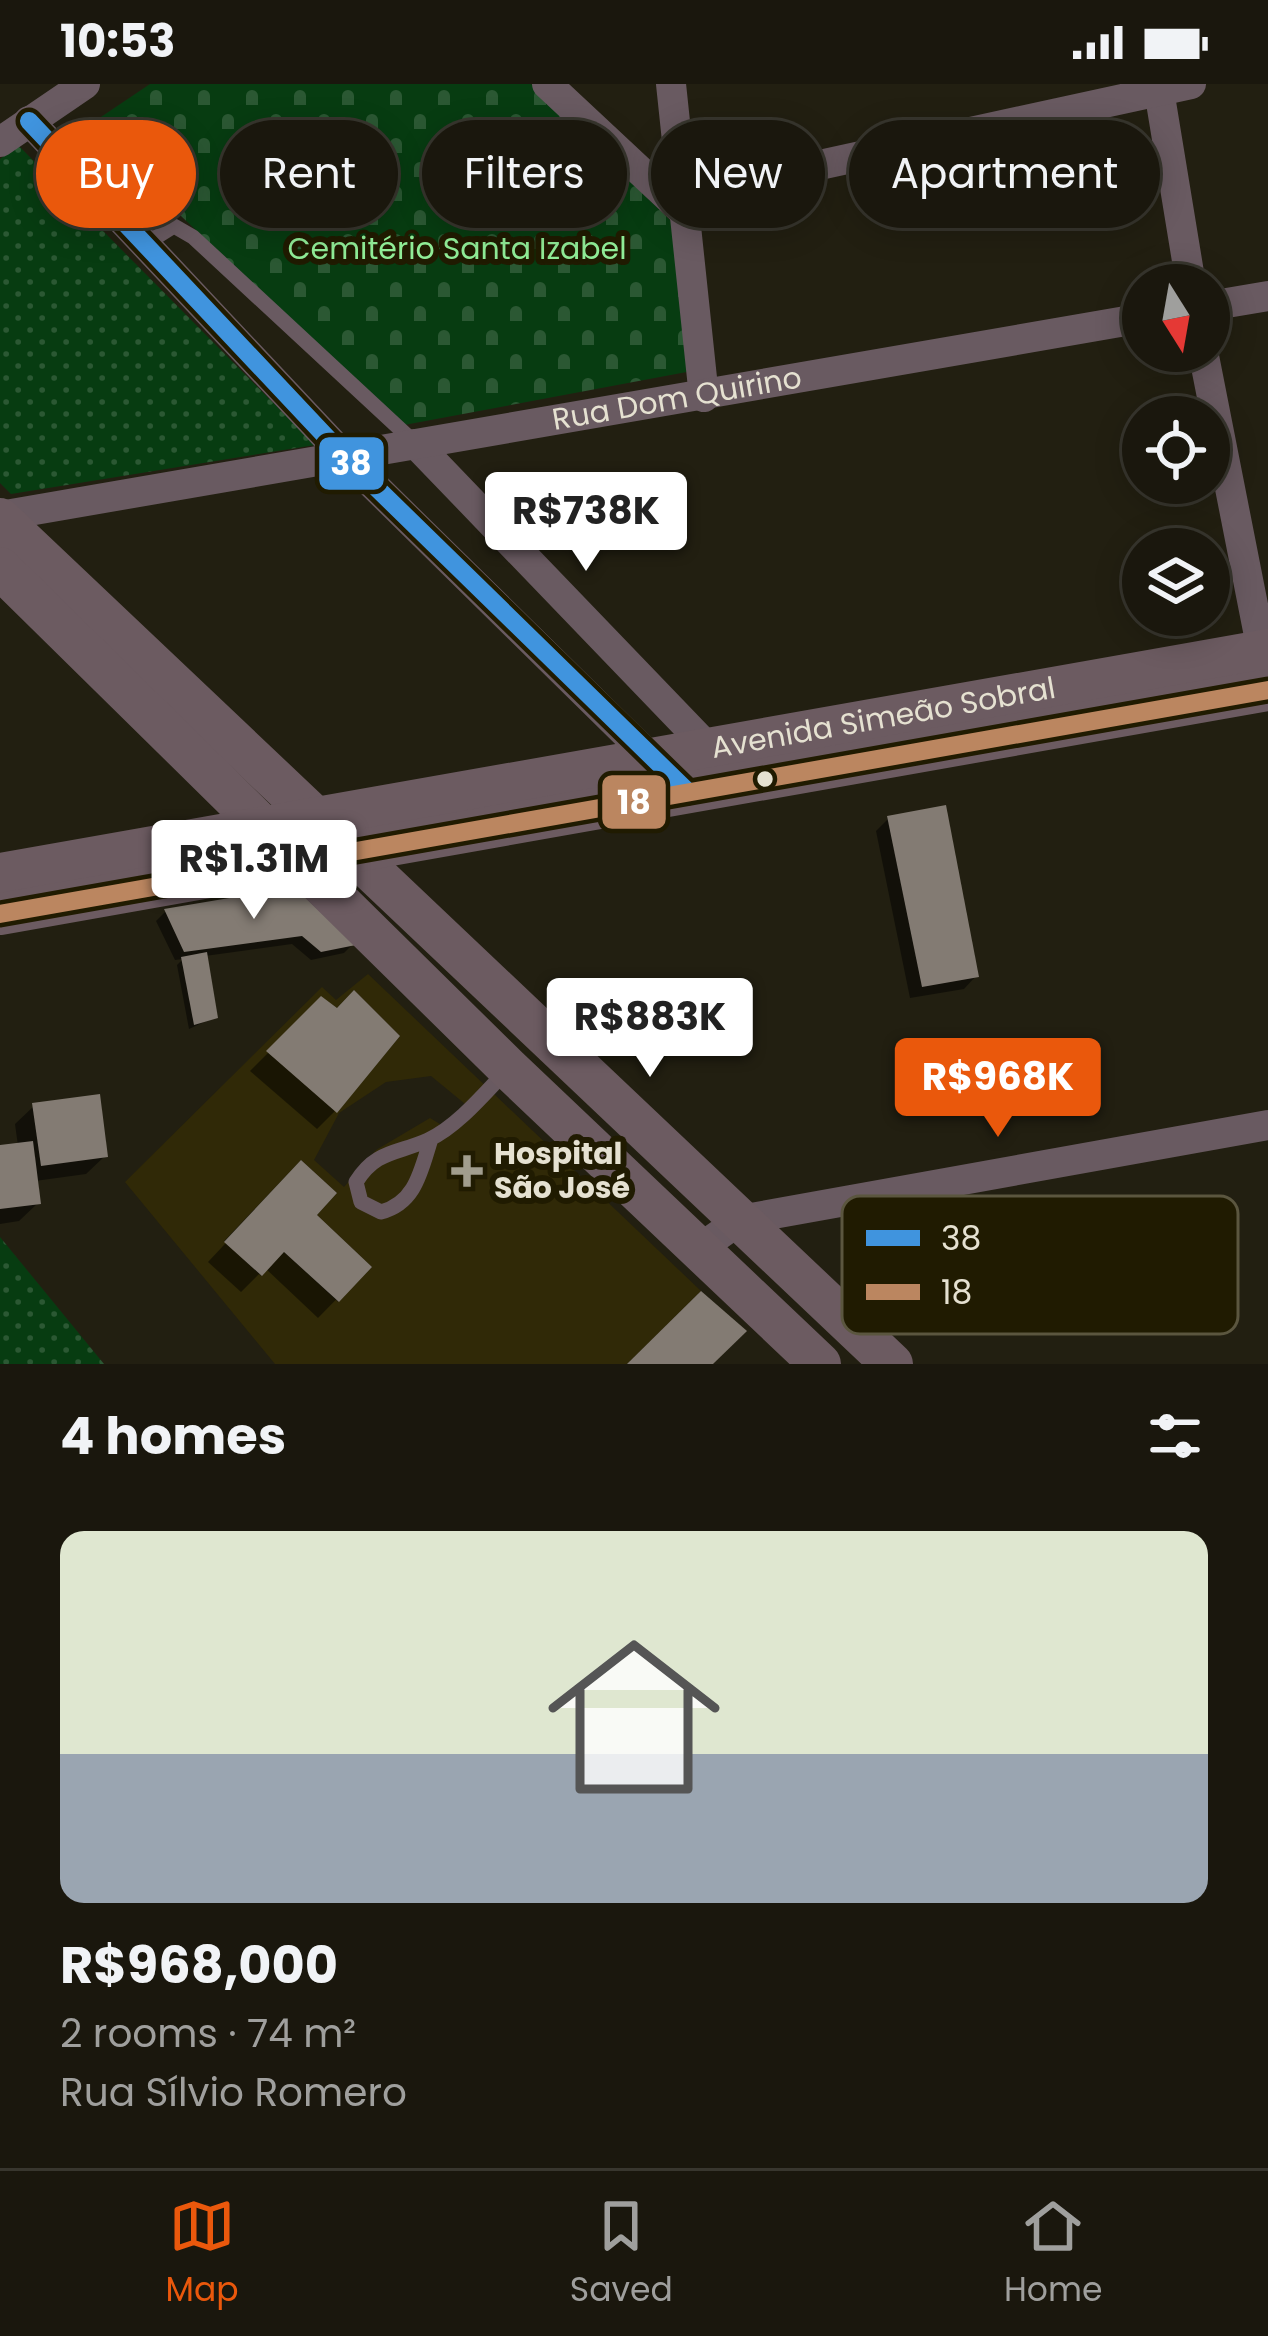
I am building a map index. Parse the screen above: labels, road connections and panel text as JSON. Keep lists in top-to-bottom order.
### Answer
{
  "streets": {
    "main road": ["Avenida Simeão Sobral"],
    "street": ["Rua Dom Quirino"]
  },
  "parks": ["Cemitério Santa Izabel"],
  "places": {
    "health": ["Hospital São José"]
  },
  "lines": ["transit line 38", "transit line 18"],
  "legend": ["38", "18"],
  "north": "bottom",
  "page": {
    "status": "10:53",
    "chip": [
      "Buy",
      "Rent",
      "Filters",
      "New",
      "Apartment"
    ],
    "price": [
      "R$738K",
      "R$1.31M",
      "R$883K",
      "R$968K"
    ],
    "heading": "4 homes",
    "list": [
      {
        "name": "R$968,000",
        "note": "2 rooms · 74 m² · Rua Sílvio Romero"
      }
    ],
    "tabs": ["Map", "Saved", "Home"]
  }
}
